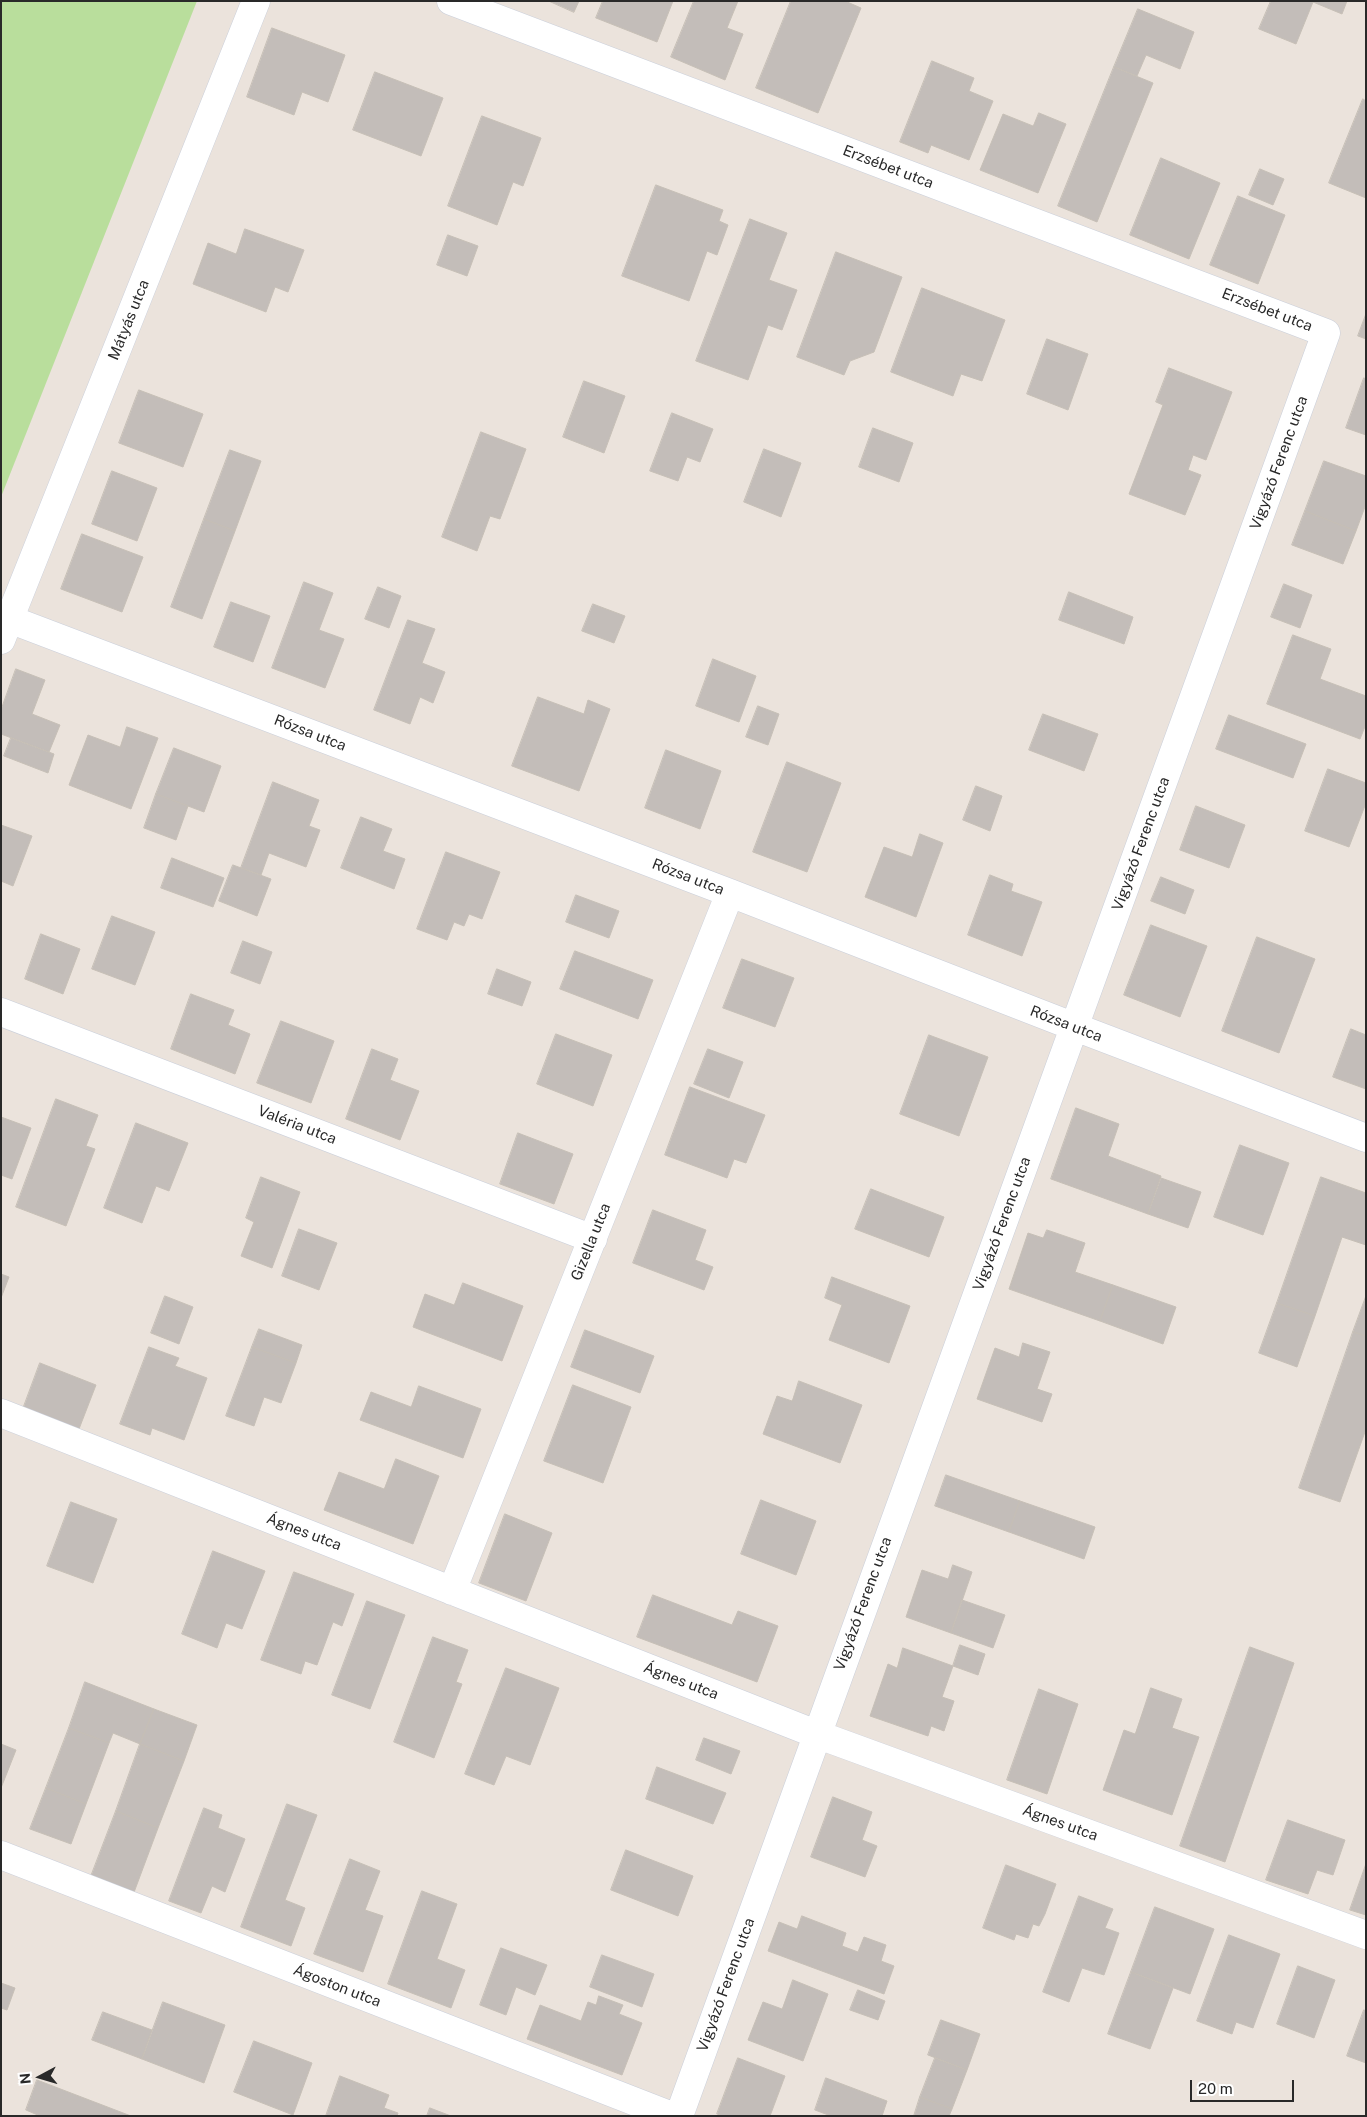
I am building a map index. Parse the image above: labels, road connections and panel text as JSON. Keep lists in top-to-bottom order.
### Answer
{
  "streets": {
    "street": [
      "Erzsébet utca",
      "Mátyás utca",
      "Vigyázó Ferenc utca",
      "Rózsa utca",
      "Valéria utca",
      "Gizella utca",
      "Ágnes utca",
      "Ágoston utca"
    ]
  },
  "crossings": [
    ["Erzsébet utca", "Vigyázó Ferenc utca"],
    ["Mátyás utca", "Rózsa utca"],
    ["Vigyázó Ferenc utca", "Rózsa utca"],
    ["Vigyázó Ferenc utca", "Ágnes utca"],
    ["Rózsa utca", "Gizella utca"],
    ["Valéria utca", "Gizella utca"],
    ["Gizella utca", "Ágnes utca"]
  ],
  "scale_bar": "20 m",
  "north": "left"
}
